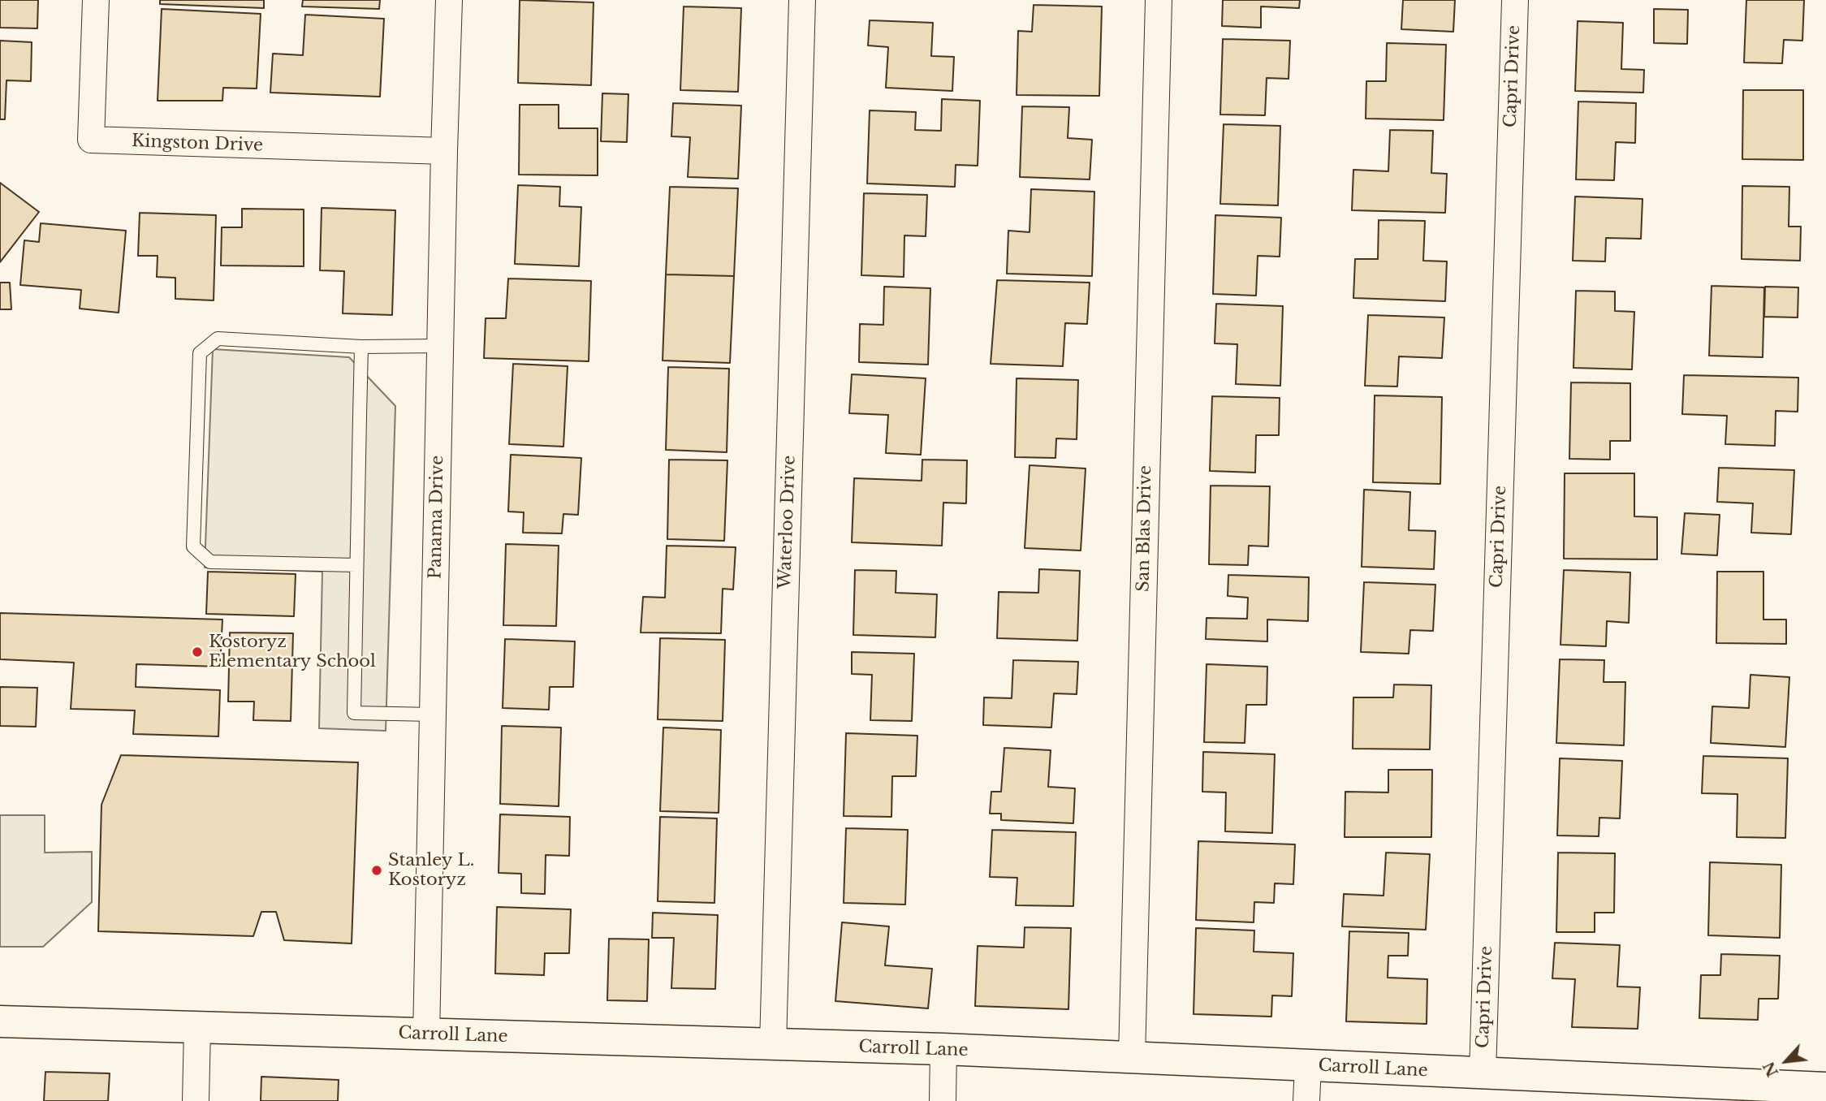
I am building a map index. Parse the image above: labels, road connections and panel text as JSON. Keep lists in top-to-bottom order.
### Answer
{
  "streets": {
    "street": [
      "Capri Drive",
      "Kingston Drive",
      "Panama Drive",
      "Waterloo Drive",
      "San Blas Drive",
      "Carroll Lane"
    ]
  },
  "crossings": [
    ["Capri Drive", "Carroll Lane"],
    ["Kingston Drive", "Panama Drive"],
    ["Panama Drive", "Carroll Lane"],
    ["Waterloo Drive", "Carroll Lane"],
    ["San Blas Drive", "Carroll Lane"]
  ],
  "places": ["Kostoryz Elementary School", "Stanley L. Kostoryz"],
  "north": "bottom left"
}
